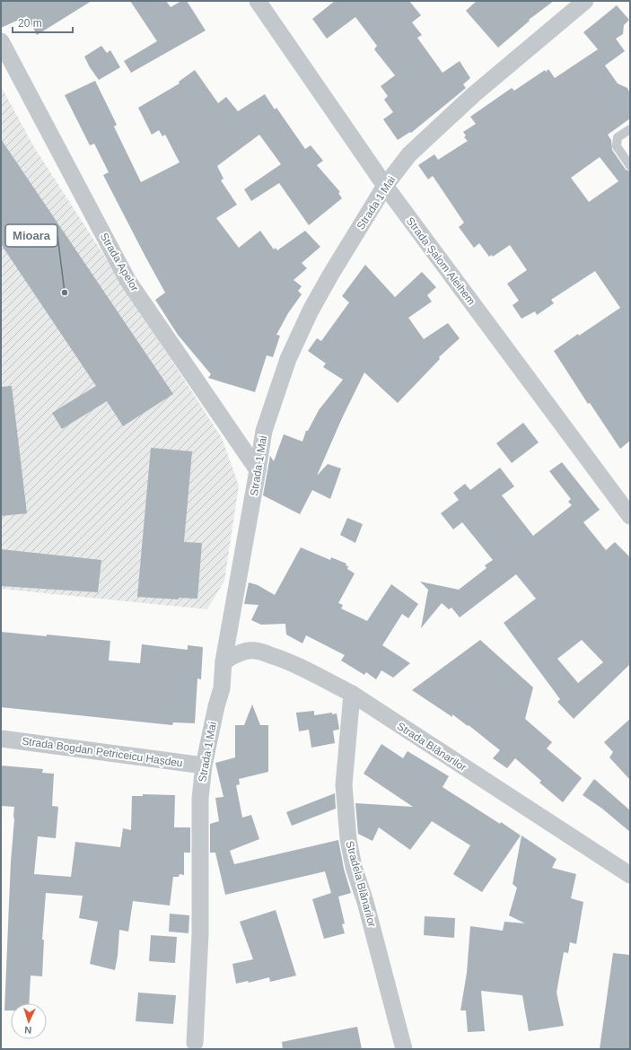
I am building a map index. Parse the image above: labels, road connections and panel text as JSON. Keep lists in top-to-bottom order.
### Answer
{
  "streets": {
    "street": [
      "Strada 1 Mai",
      "Strada Șalom Aleihem",
      "Strada Apelor",
      "Strada Blănarilor",
      "Strada Bogdan Petriceicu Hașdeu",
      "Stradela Blănarilor"
    ]
  },
  "crossings": [
    ["Strada 1 Mai", "Strada Șalom Aleihem"],
    ["Strada 1 Mai", "Strada Apelor"],
    ["Strada 1 Mai", "Strada Blănarilor"],
    ["Strada 1 Mai", "Strada Bogdan Petriceicu Hașdeu"],
    ["Strada Blănarilor", "Stradela Blănarilor"]
  ],
  "places": ["Mioara"],
  "scale_bar": "20 m",
  "north": "bottom"
}
